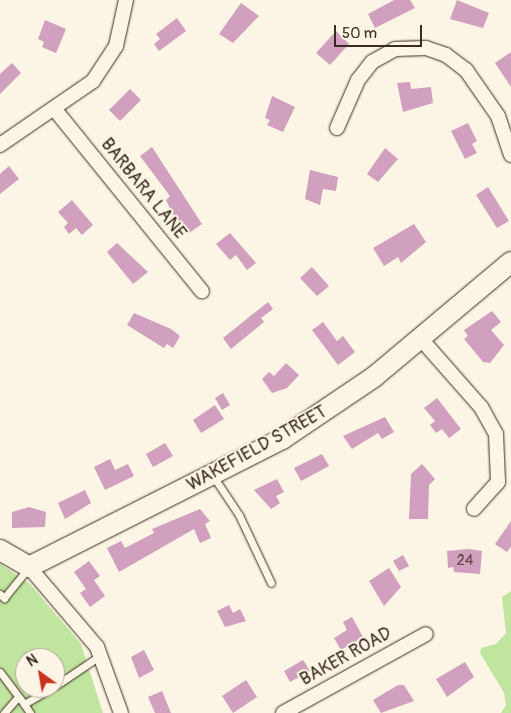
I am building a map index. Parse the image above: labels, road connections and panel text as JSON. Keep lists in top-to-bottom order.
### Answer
{
  "streets": {
    "street": ["BARBARA LANE", "WAKEFIELD STREET", "BAKER ROAD"]
  },
  "house_numbers": ["24"],
  "scale_bar": "50 m",
  "north": "top left"
}
